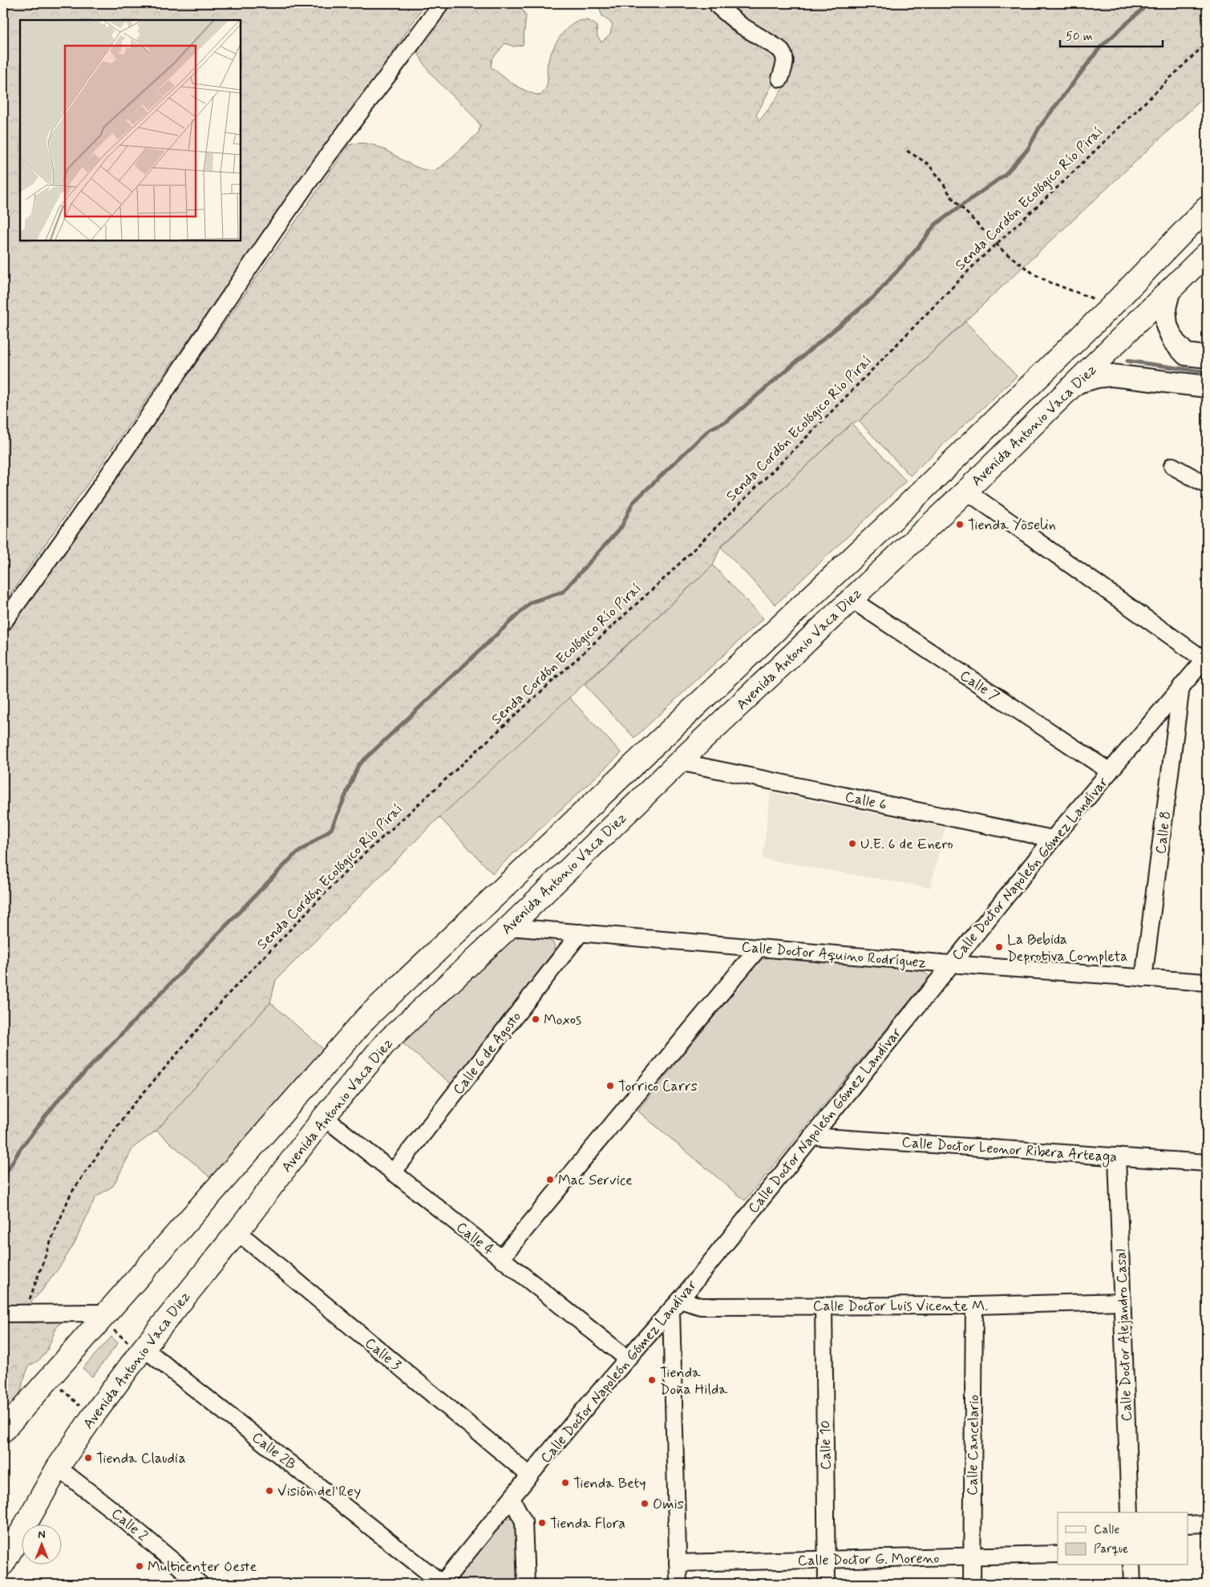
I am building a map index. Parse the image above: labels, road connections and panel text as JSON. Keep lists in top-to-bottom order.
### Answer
{
  "streets": {
    "highway": ["Avenida Antonio Vaca Diez"],
    "street": [
      "Calle 7",
      "Calle 6",
      "Calle 8",
      "Calle Doctor Napoleón Gómez Landívar",
      "Calle Doctor Aquino Rodríguez",
      "Calle 6 de Agosto",
      "Calle Doctor Leonor Ribera Arteaga",
      "Calle 4",
      "Calle Doctor Luis Vicente M.",
      "Calle Doctor Alejandro Casal",
      "Calle 3",
      "Calle 10",
      "Calle Cancelario",
      "Calle 2B",
      "Calle 2",
      "Calle Doctor G. Moreno"
    ],
    "path": ["Senda Cordón Ecológico Río Piraí"]
  },
  "crossings": [
    ["Avenida Antonio Vaca Diez", "Calle 7"],
    ["Avenida Antonio Vaca Diez", "Calle 6"],
    ["Avenida Antonio Vaca Diez", "Calle Doctor Aquino Rodríguez"],
    ["Avenida Antonio Vaca Diez", "Calle 4"],
    ["Avenida Antonio Vaca Diez", "Calle 3"],
    ["Avenida Antonio Vaca Diez", "Calle 2B"],
    ["Avenida Antonio Vaca Diez", "Calle 2"],
    ["Calle 7", "Calle Doctor Napoleón Gómez Landívar"],
    ["Calle 6", "Calle Doctor Napoleón Gómez Landívar"],
    ["Calle 8", "Calle Doctor Napoleón Gómez Landívar"],
    ["Calle 8", "Calle Doctor Aquino Rodríguez"],
    ["Calle Doctor Napoleón Gómez Landívar", "Calle Doctor Aquino Rodríguez"],
    ["Calle Doctor Napoleón Gómez Landívar", "Calle Doctor Leonor Ribera Arteaga"],
    ["Calle Doctor Napoleón Gómez Landívar", "Calle 4"],
    ["Calle Doctor Napoleón Gómez Landívar", "Calle Doctor Luis Vicente M."],
    ["Calle Doctor Napoleón Gómez Landívar", "Calle 3"],
    ["Calle Doctor Napoleón Gómez Landívar", "Calle 2B"],
    ["Calle Doctor Aquino Rodríguez", "Calle 6 de Agosto"],
    ["Calle 6 de Agosto", "Calle 4"],
    ["Calle Doctor Leonor Ribera Arteaga", "Calle Doctor Alejandro Casal"],
    ["Calle Doctor Luis Vicente M.", "Calle Doctor Alejandro Casal"],
    ["Calle Doctor Luis Vicente M.", "Calle 10"],
    ["Calle Doctor Luis Vicente M.", "Calle Cancelario"],
    ["Calle 10", "Calle Doctor G. Moreno"],
    ["Calle Cancelario", "Calle Doctor G. Moreno"]
  ],
  "places": [
    "Tienda Yoselin",
    "U.E. 6 de Enero",
    "La Bebida Deprotiva Completa",
    "Moxos",
    "Torrico Carrs",
    "Mac Service",
    "Tienda Doña Hilda",
    "Tienda Claudia",
    "Tienda Bety",
    "Visión del Rey",
    "Omis",
    "Tienda Flora",
    "Multicenter Oeste"
  ],
  "legend": ["Calle", "Parque"],
  "scale_bar": "50 m",
  "north": "top"
}
